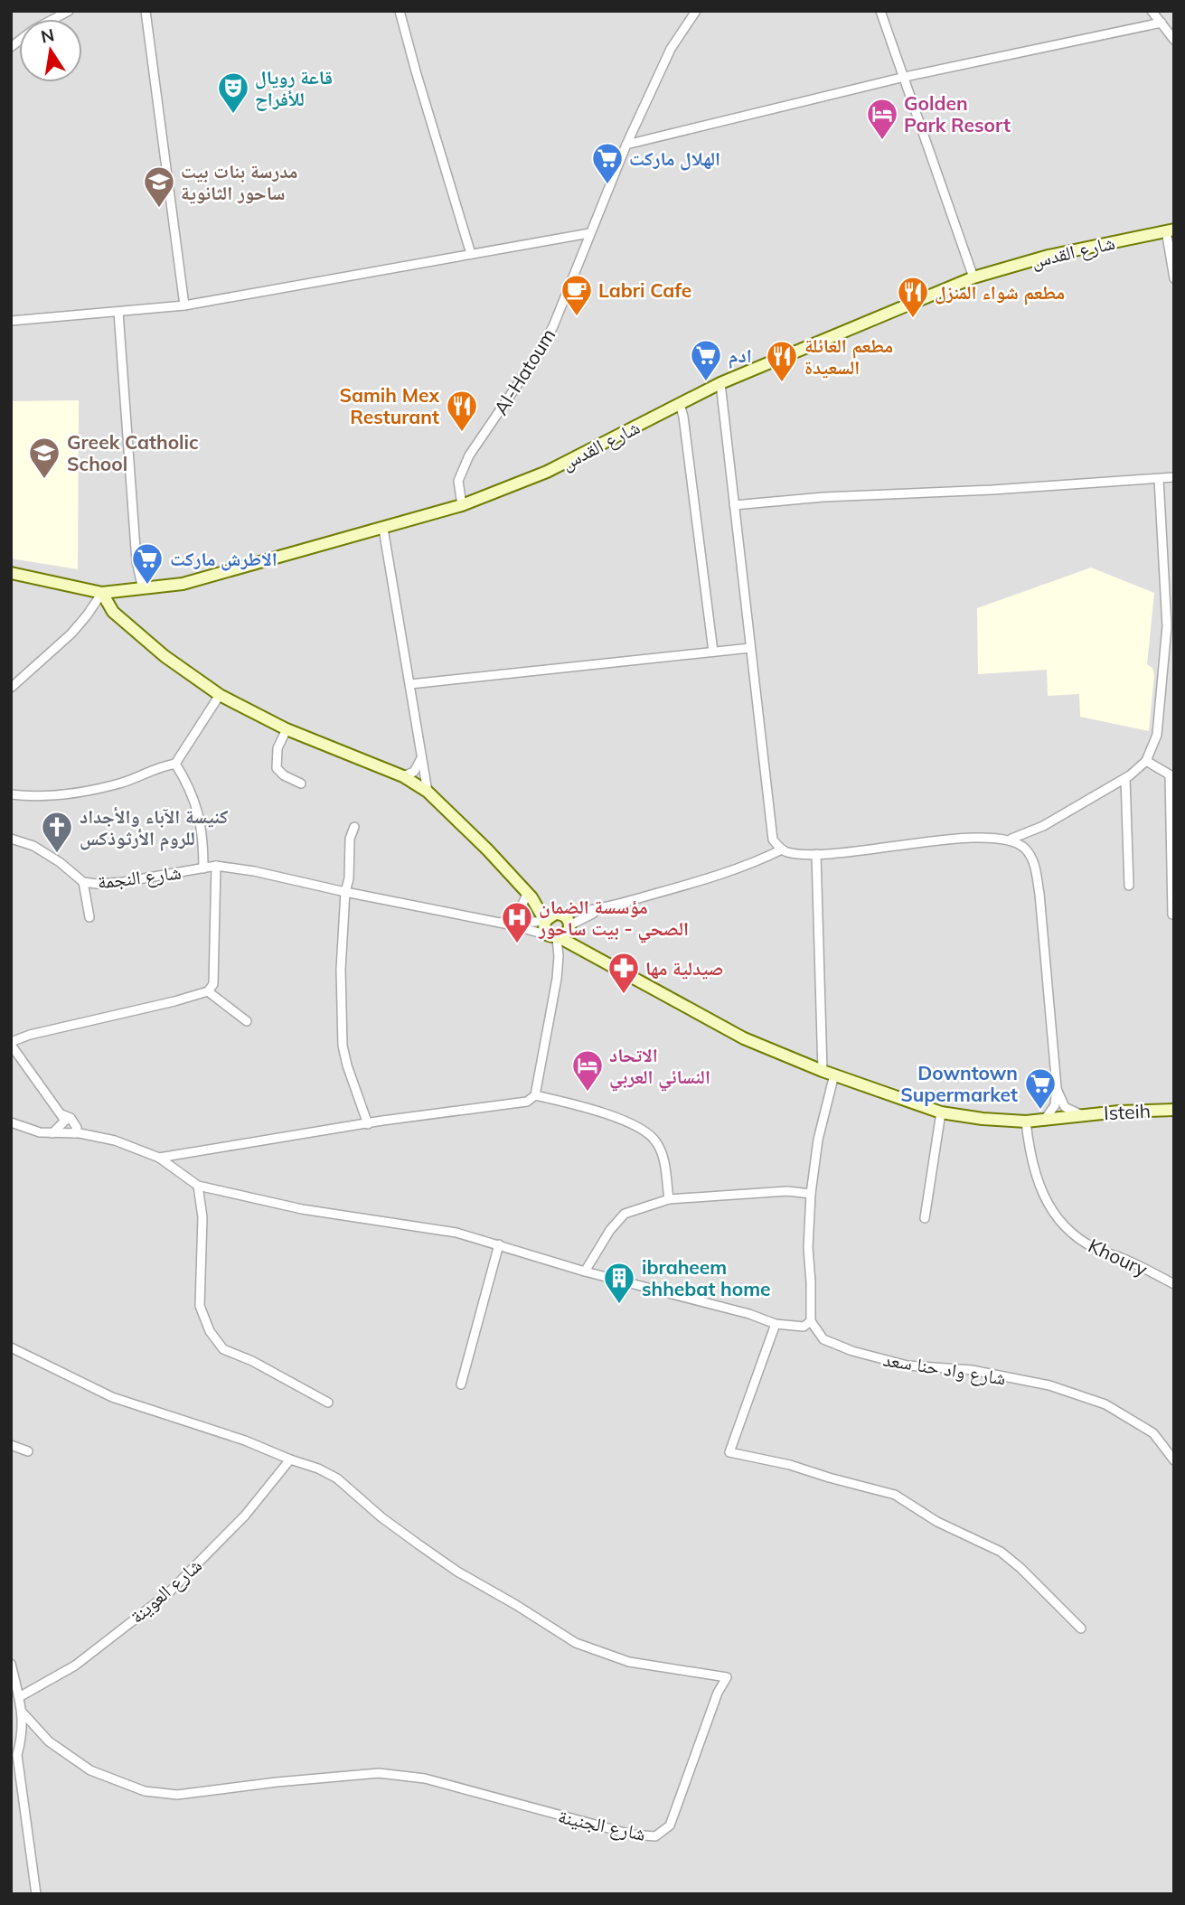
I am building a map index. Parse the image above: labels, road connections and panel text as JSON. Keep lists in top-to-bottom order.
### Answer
{
  "streets": {
    "street": [
      "شارع القدس",
      "Al-Hatoum",
      "شارع النجمة",
      "Isteih",
      "Khoury",
      "شارع واد حنا سعد",
      "شارع العوينة",
      "شارع الجنينة"
    ]
  },
  "crossings": [
    ["شارع القدس", "Al-Hatoum"],
    ["Isteih", "Khoury"],
    ["شارع العوينة", "شارع الجنينة"]
  ],
  "places": {
    "theatre": ["قاعة رويال للأفراح"],
    "hotel": ["Golden Park Resort", "الاتحاد النسائي العربي"],
    "supermarket": [
      "الهلال ماركت",
      "ادم",
      "الاطرش ماركت",
      "Downtown Supermarket"
    ],
    "school or university": ["مدرسة بنات بيت ساحور الثانوية", "Greek Catholic School"],
    "cafe": ["Labri Cafe"],
    "restaurant": ["مطعم شواء المنزل", "مطعم العائلة السعيدة", "Samih Mex Resturant"],
    "church": ["كنيسة الآباء والأجداد للروم الأرثوذكس"],
    "hospital": ["مؤسسة الضمان الصحي - بيت ساحور"],
    "pharmacy": ["صيدلية مها"],
    "building": ["ibraheem shhebat home"]
  },
  "north": "top"
}
